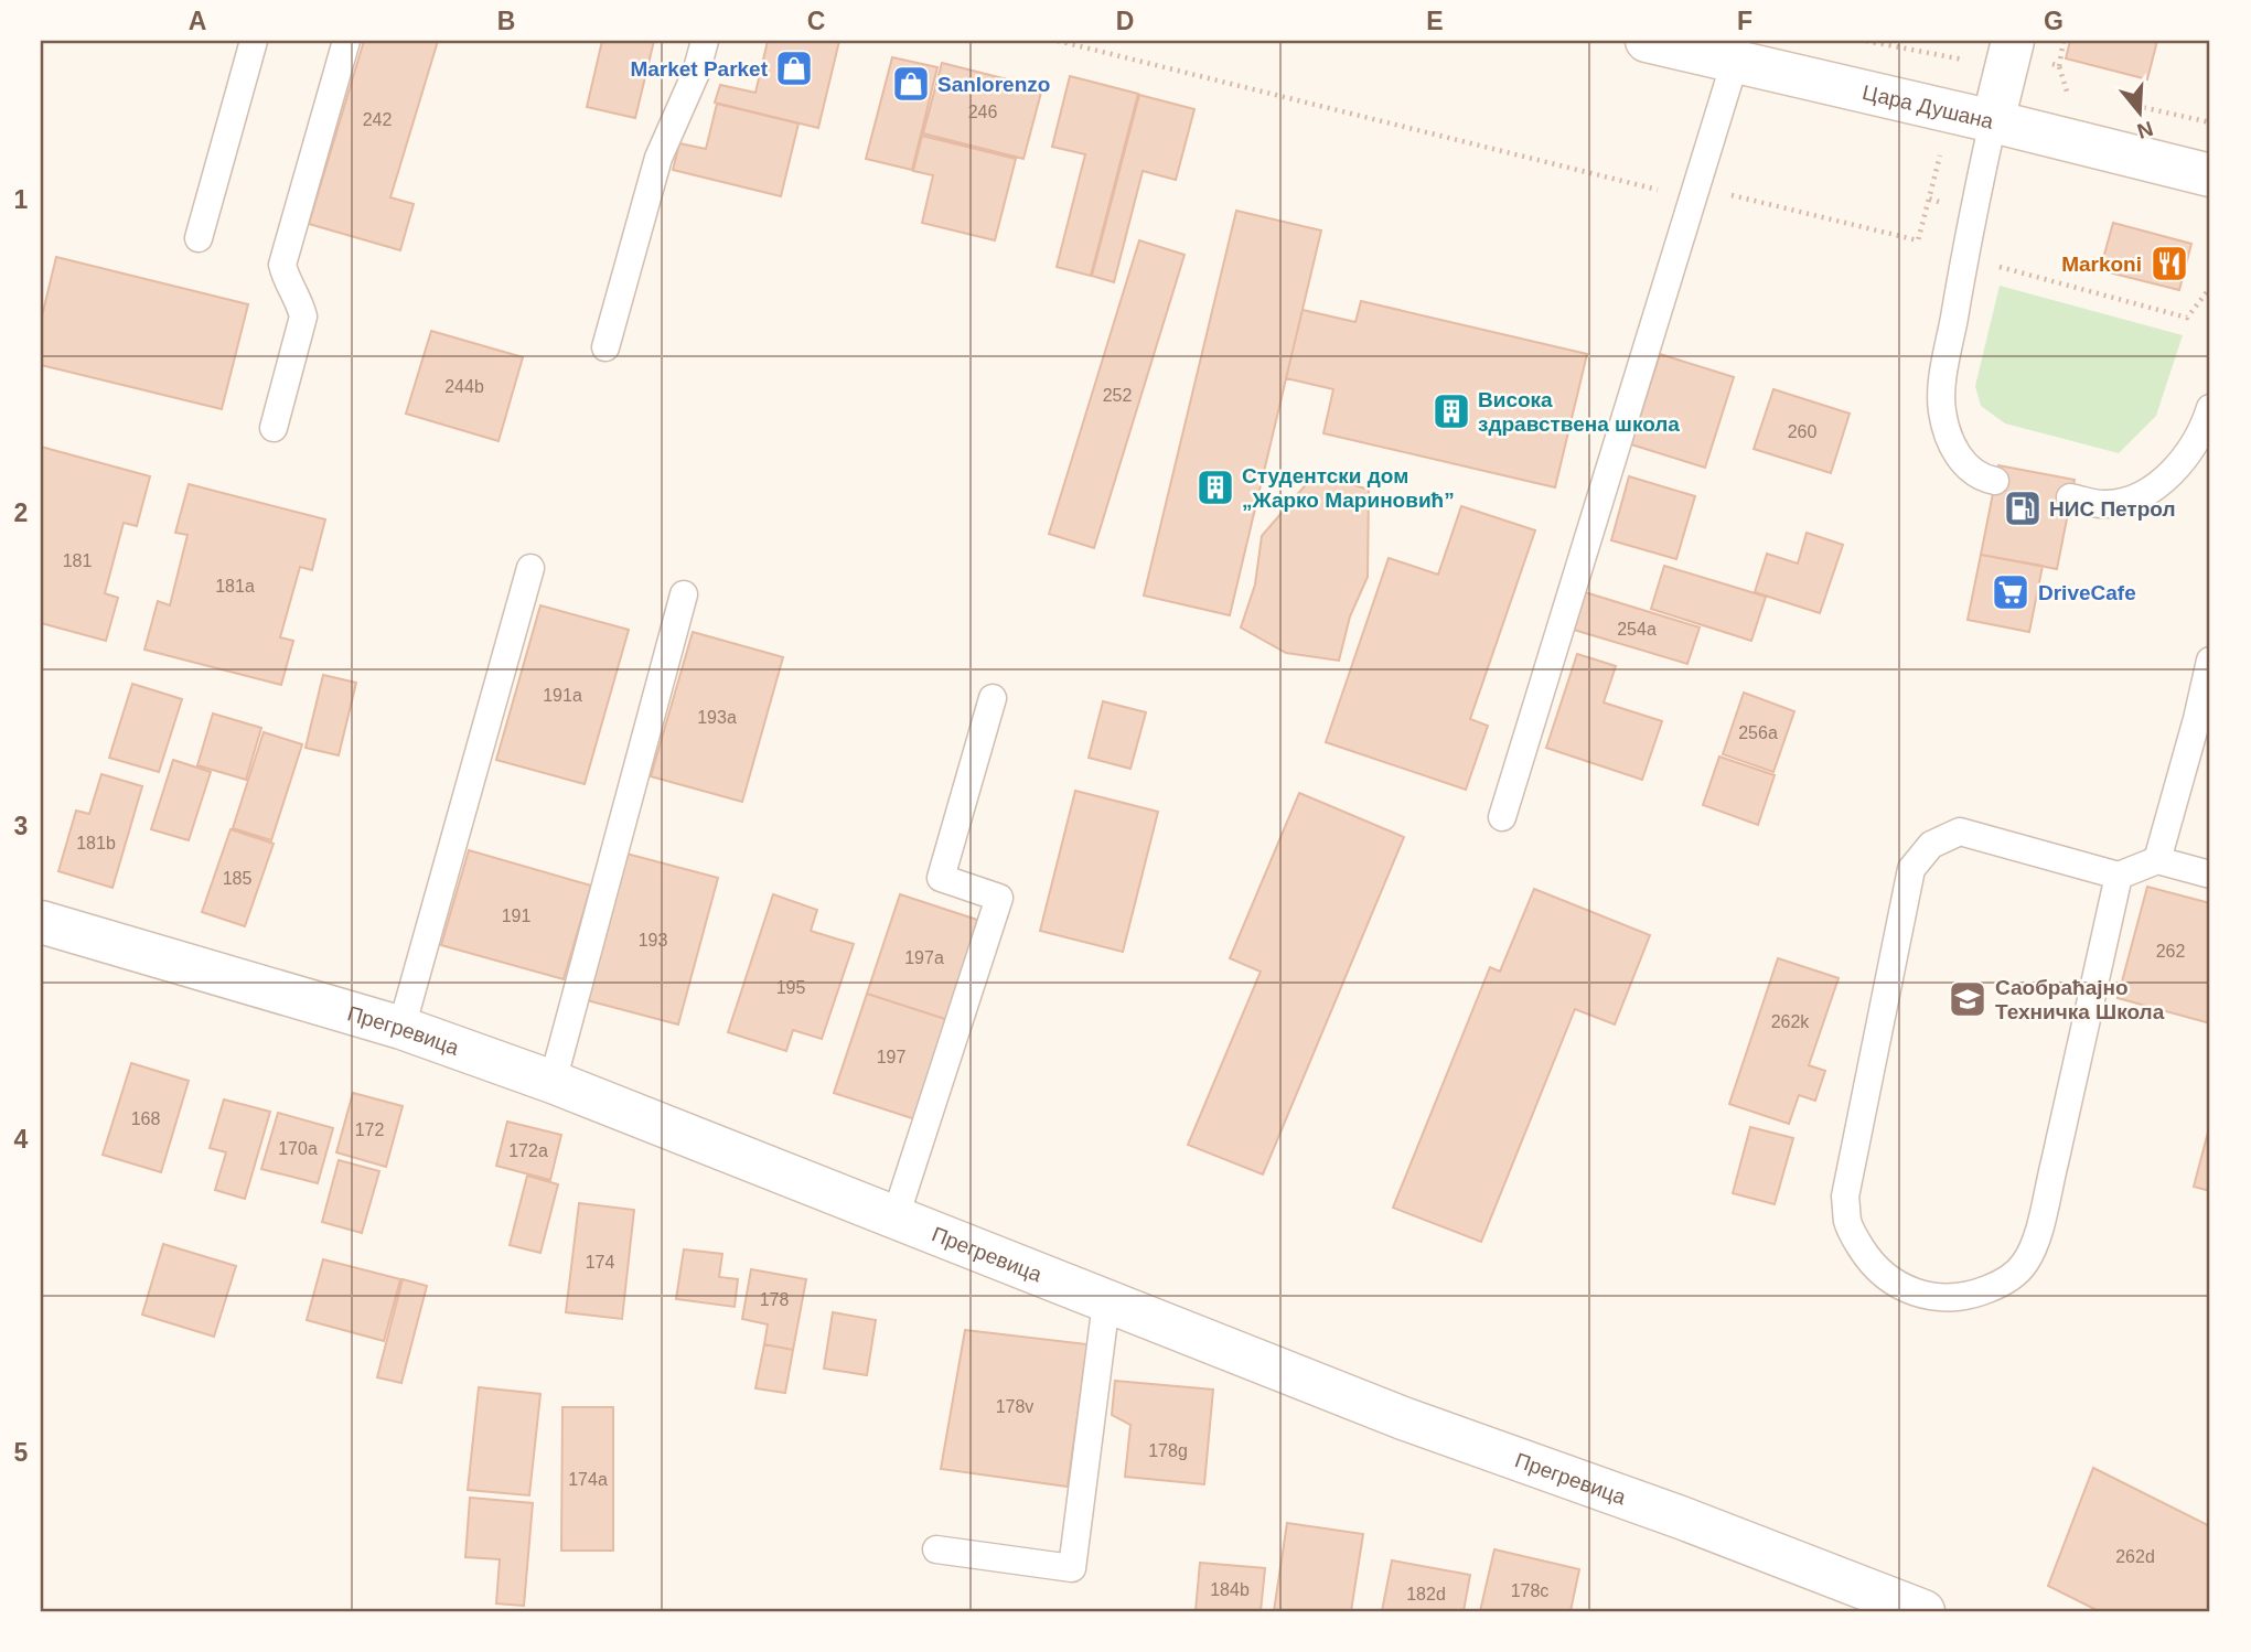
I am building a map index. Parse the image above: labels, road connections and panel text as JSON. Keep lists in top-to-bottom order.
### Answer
{
  "streets": {
    "street": ["Цара Душана", "Прегревица"]
  },
  "places": {
    "shop": ["Market Parket", "Sanlorenzo"],
    "restaurant": ["Markoni"],
    "building": ["Висока здравствена школа", "Студентски дом „Жарко Мариновић”"],
    "fuel station": ["НИС Петрол"],
    "supermarket": ["DriveCafe"],
    "school or university": ["Саобраћајно Техничка Школа"]
  },
  "house_numbers": [
    "246",
    "242",
    "244b",
    "252",
    "260",
    "181",
    "181a",
    "254a",
    "191a",
    "193a",
    "256a",
    "181b",
    "185",
    "191",
    "193",
    "262",
    "197a",
    "195",
    "262k",
    "197",
    "168",
    "172",
    "170a",
    "172a",
    "174",
    "178",
    "178v",
    "178g",
    "174a",
    "262d",
    "184b",
    "178c",
    "182d"
  ],
  "north": "bottom",
  "grid": {
    "columns": [
      "A",
      "B",
      "C",
      "D",
      "E",
      "F",
      "G"
    ],
    "rows": [
      "1",
      "2",
      "3",
      "4",
      "5"
    ]
  }
}
